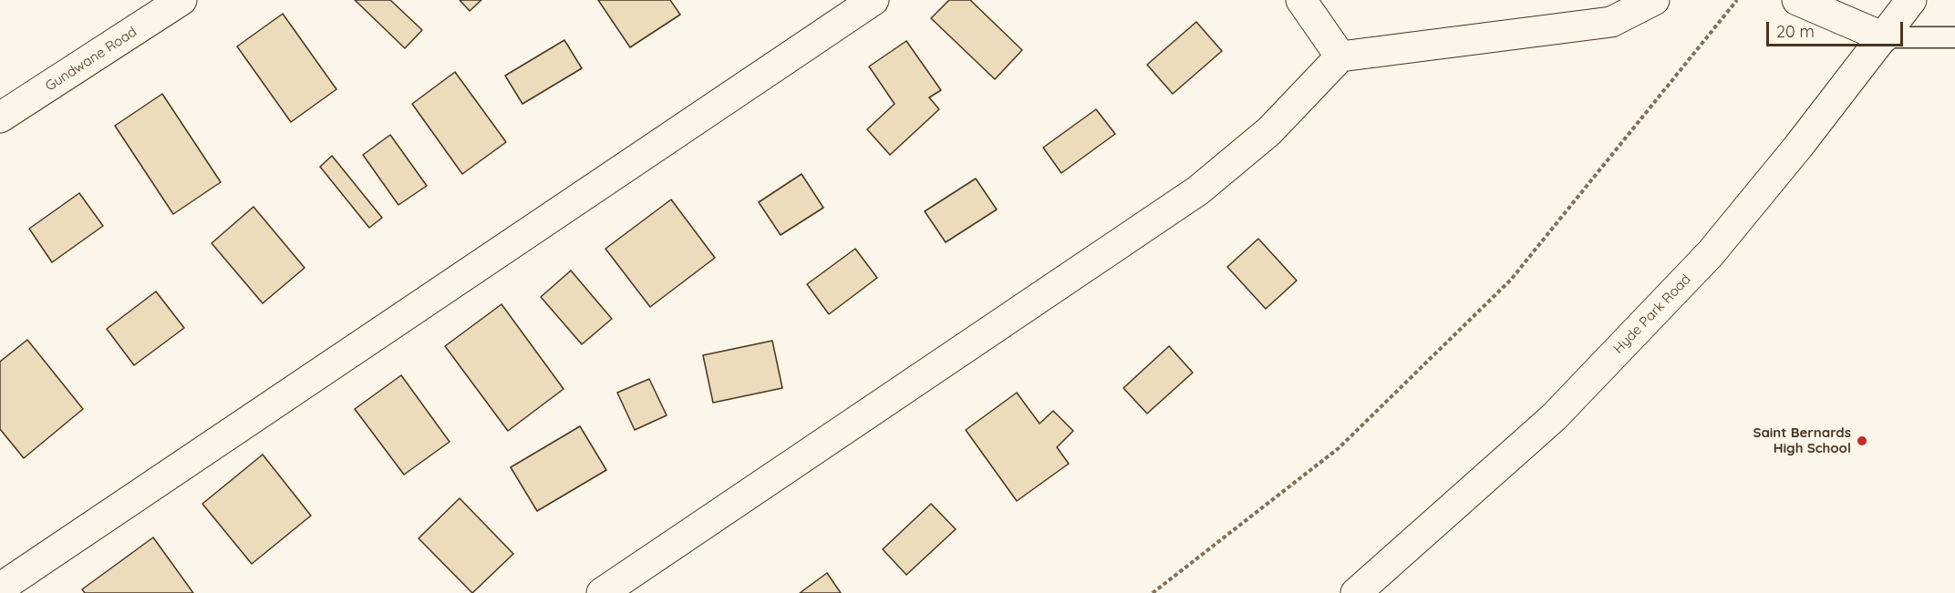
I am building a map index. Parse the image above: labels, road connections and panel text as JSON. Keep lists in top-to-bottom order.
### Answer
{
  "streets": {
    "street": ["Gundwane Road", "Hyde Park Road"]
  },
  "places": ["Saint Bernards High School"],
  "scale_bar": "20 m"
}
